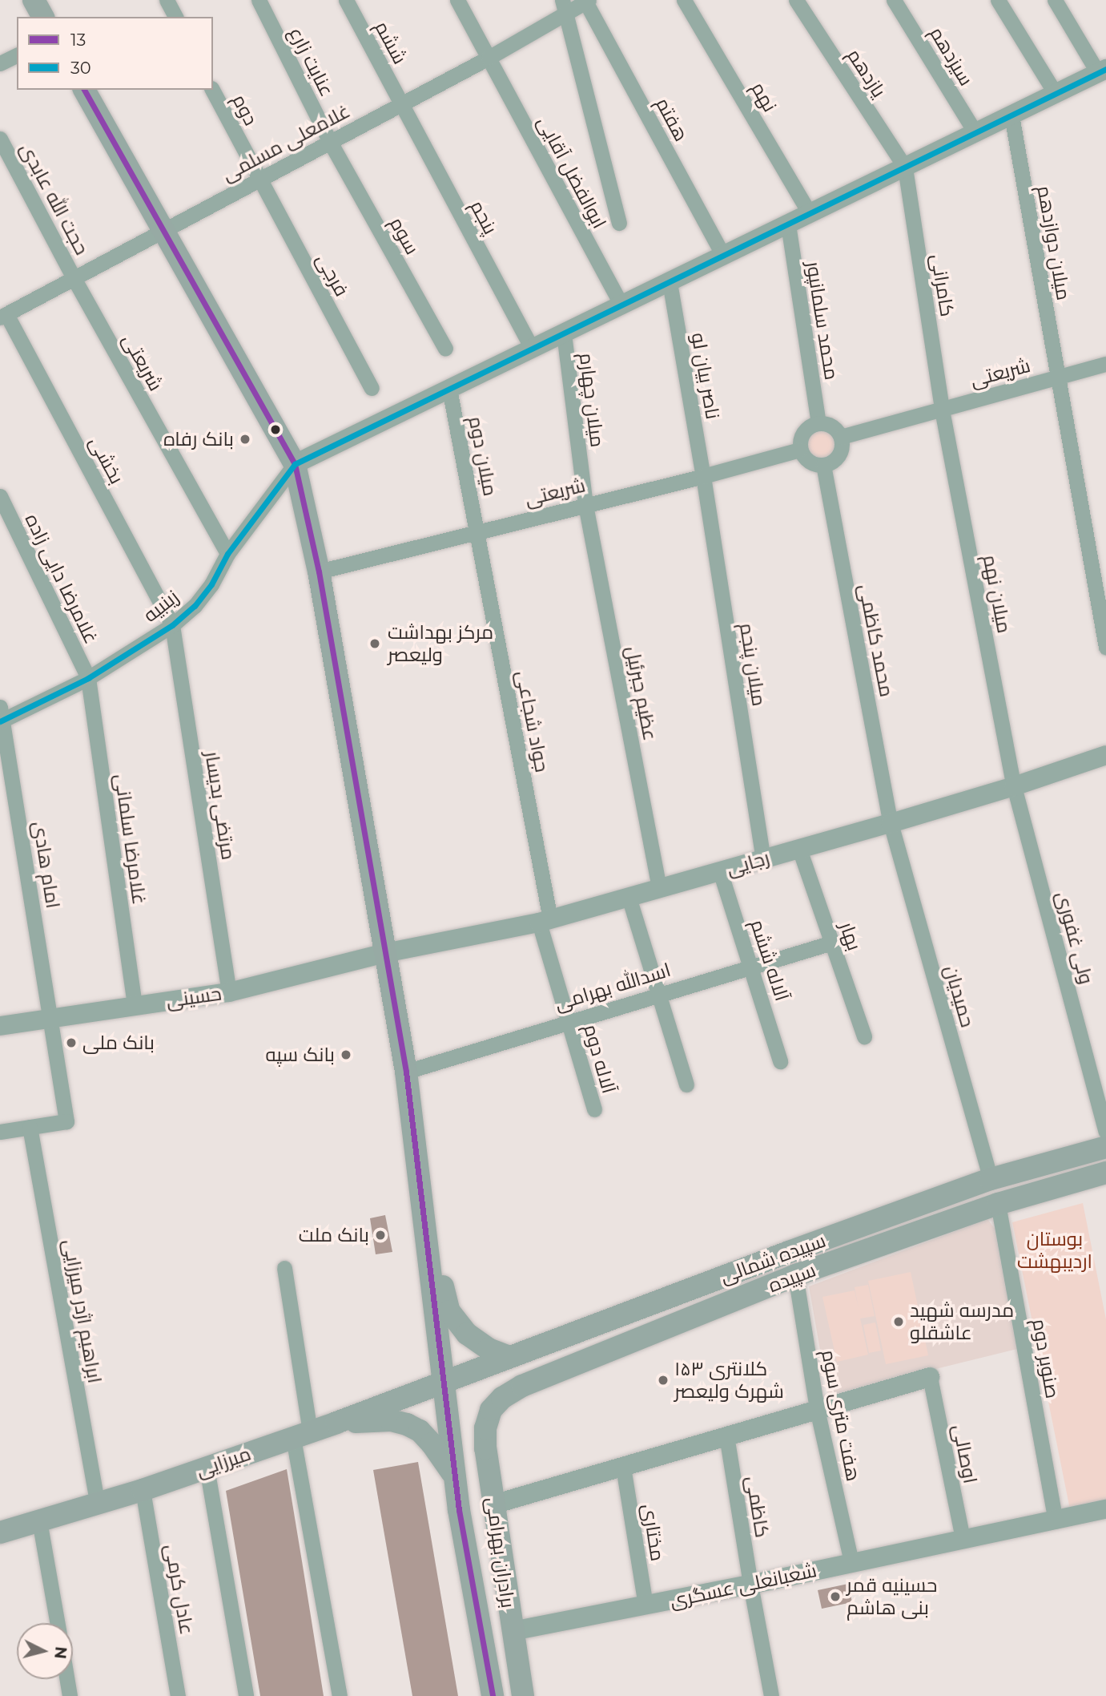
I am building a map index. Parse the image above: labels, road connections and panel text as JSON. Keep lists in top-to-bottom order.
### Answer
{
  "streets": {
    "main road": [
      "سپیده شمالی",
      "سپیده",
      "میرزایی",
      "برادران بهرامی"
    ],
    "street": [
      "ششم",
      "سیزدهم",
      "عنایت زارع",
      "یازدهم",
      "نهم",
      "دوم",
      "هفتم",
      "غلامعلی مسلمی",
      "ابوالفضل آقایی",
      "حجت الله عابدی",
      "پنجم",
      "سوم",
      "میلان دوازدهم",
      "فرجی",
      "کامرانی",
      "محمد سلمانپور",
      "شریعتی",
      "ناصر بیان لو",
      "میلان چهارم",
      "میلان دوم",
      "بخشی",
      "غلامرضا دایی زاده",
      "میلان نهم",
      "زینبیه",
      "محمد کاظمی",
      "میلان پنجم",
      "عظیم جبرئیل",
      "جواد شجاعی",
      "مرتضی بدیسار",
      "غلامرضا سلمانی",
      "رجایی",
      "امام هادی",
      "بهار",
      "ولی غفوری",
      "آلاله ششم",
      "اسدالله بهرامی",
      "حمیدیان",
      "حسینی",
      "آلاله دوم",
      "ابراهیم اژدر میرزایی",
      "صنوبر دوم",
      "هفت متری سوم",
      "اوصالی",
      "کاظمی",
      "مختاری",
      "شعبانعلی عسگری",
      "عادل کرمی"
    ]
  },
  "crossings": [
    ["ششم", "غلامعلی مسلمی"],
    ["ششم", "پنجم"],
    ["عنایت زارع", "غلامعلی مسلمی"],
    ["عنایت زارع", "سوم"],
    ["یازدهم", "کامرانی"],
    ["دوم", "غلامعلی مسلمی"],
    ["دوم", "فرجی"],
    ["هفتم", "غلامعلی مسلمی"],
    ["غلامعلی مسلمی", "ابوالفضل آقایی"],
    ["غلامعلی مسلمی", "حجت الله عابدی"],
    ["غلامعلی مسلمی", "پنجم"],
    ["غلامعلی مسلمی", "سوم"],
    ["غلامعلی مسلمی", "فرجی"],
    ["غلامعلی مسلمی", "شریعتی"],
    ["غلامعلی مسلمی", "بخشی"],
    ["حجت الله عابدی", "شریعتی"],
    ["میلان دوازدهم", "شریعتی"],
    ["کامرانی", "شریعتی"],
    ["کامرانی", "میلان نهم"],
    ["محمد سلمانپور", "شریعتی"],
    ["محمد سلمانپور", "محمد کاظمی"],
    ["شریعتی", "ناصر بیان لو"],
    ["شریعتی", "میلان چهارم"],
    ["شریعتی", "میلان دوم"],
    ["شریعتی", "میلان نهم"],
    ["شریعتی", "زینبیه"],
    ["شریعتی", "محمد کاظمی"],
    ["شریعتی", "میلان پنجم"],
    ["شریعتی", "عظیم جبرئیل"],
    ["شریعتی", "جواد شجاعی"],
    ["ناصر بیان لو", "میلان پنجم"],
    ["میلان چهارم", "عظیم جبرئیل"],
    ["میلان دوم", "جواد شجاعی"],
    ["بخشی", "زینبیه"],
    ["بخشی", "مرتضی بدیسار"],
    ["غلامرضا دایی زاده", "زینبیه"],
    ["غلامرضا دایی زاده", "غلامرضا سلمانی"],
    ["میلان نهم", "رجایی"],
    ["میلان نهم", "ولی غفوری"],
    ["زینبیه", "مرتضی بدیسار"],
    ["زینبیه", "غلامرضا سلمانی"],
    ["زینبیه", "امام هادی"],
    ["محمد کاظمی", "رجایی"],
    ["محمد کاظمی", "حمیدیان"],
    ["میلان پنجم", "رجایی"],
    ["عظیم جبرئیل", "رجایی"],
    ["جواد شجاعی", "رجایی"],
    ["جواد شجاعی", "آلاله دوم"],
    ["مرتضی بدیسار", "حسینی"],
    ["غلامرضا سلمانی", "حسینی"],
    ["رجایی", "بهار"],
    ["رجایی", "ولی غفوری"],
    ["رجایی", "آلاله ششم"],
    ["رجایی", "حمیدیان"],
    ["رجایی", "حسینی"],
    ["رجایی", "آلاله دوم"],
    ["امام هادی", "حسینی"],
    ["بهار", "اسدالله بهرامی"],
    ["آلاله ششم", "اسدالله بهرامی"],
    ["اسدالله بهرامی", "آلاله دوم"],
    ["حمیدیان", "سپیده شمالی"],
    ["سپیده شمالی", "میرزایی"],
    ["سپیده شمالی", "برادران بهرامی"],
    ["سپیده", "صنوبر دوم"],
    ["سپیده", "هفت متری سوم"],
    ["سپیده", "برادران بهرامی"],
    ["ابراهیم اژدر میرزایی", "میرزایی"],
    ["صنوبر دوم", "شعبانعلی عسگری"],
    ["هفت متری سوم", "شعبانعلی عسگری"],
    ["اوصالی", "شعبانعلی عسگری"],
    ["میرزایی", "برادران بهرامی"],
    ["میرزایی", "عادل کرمی"],
    ["کاظمی", "شعبانعلی عسگری"],
    ["مختاری", "شعبانعلی عسگری"],
    ["برادران بهرامی", "شعبانعلی عسگری"]
  ],
  "parks": ["بوستان اردیبهشت"],
  "places": [
    "بانک رفاه",
    "مرکز بهداشت ولیعصر",
    "بانک ملی",
    "بانک سپه",
    "بانک ملت",
    "مدرسه شهید عاشقلو",
    "کلانتری ۱۵۳ شهرک ولیعصر",
    "حسینیه قمر بنی هاشم"
  ],
  "lines": ["transit line 30", "transit line 13"],
  "legend": ["13", "30"],
  "north": "right"
}
